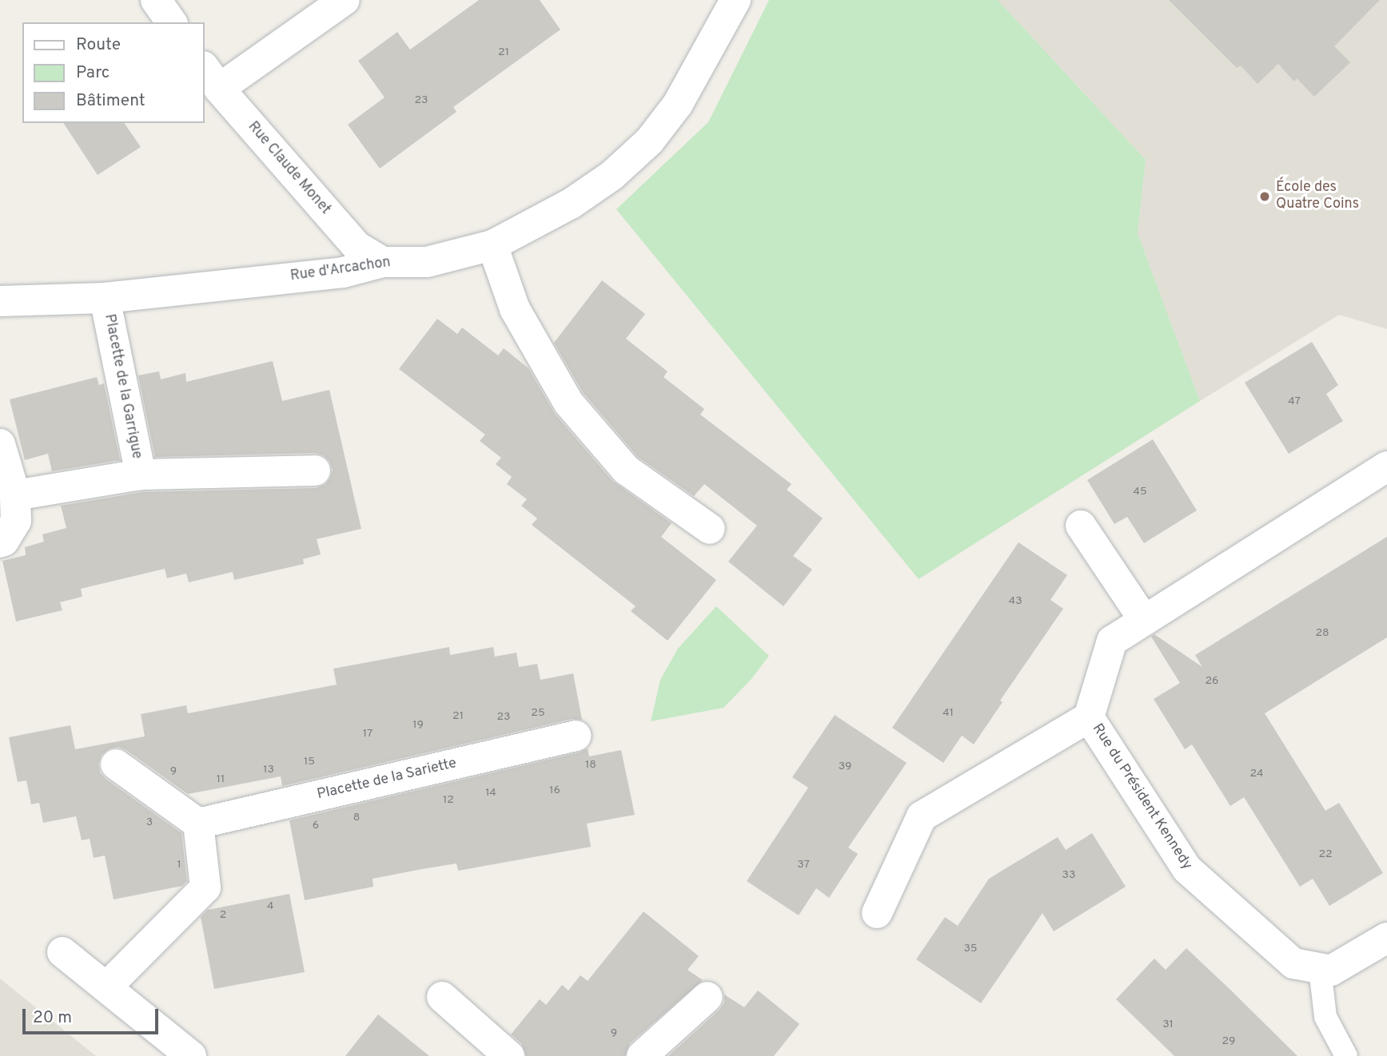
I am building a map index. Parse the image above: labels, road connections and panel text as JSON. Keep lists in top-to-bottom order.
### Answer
{
  "streets": {
    "street": [
      "Rue Claude Monet",
      "Rue d'Arcachon",
      "Placette de la Garrigue",
      "Placette de la Sariette",
      "Rue du Président Kennedy"
    ]
  },
  "crossings": [
    ["Rue Claude Monet", "Rue d'Arcachon"],
    ["Rue d'Arcachon", "Placette de la Garrigue"]
  ],
  "places": ["École des Quatre Coins"],
  "house_numbers": [
    "21",
    "23",
    "47",
    "45",
    "43",
    "28",
    "26",
    "25",
    "41",
    "21",
    "23",
    "19",
    "17",
    "15",
    "18",
    "39",
    "13",
    "9",
    "24",
    "11",
    "16",
    "14",
    "12",
    "8",
    "3",
    "6",
    "22",
    "1",
    "37",
    "33",
    "4",
    "2",
    "35",
    "31",
    "9",
    "29"
  ],
  "legend": ["Route", "Parc", "Bâtiment"],
  "scale_bar": "20 m"
}
